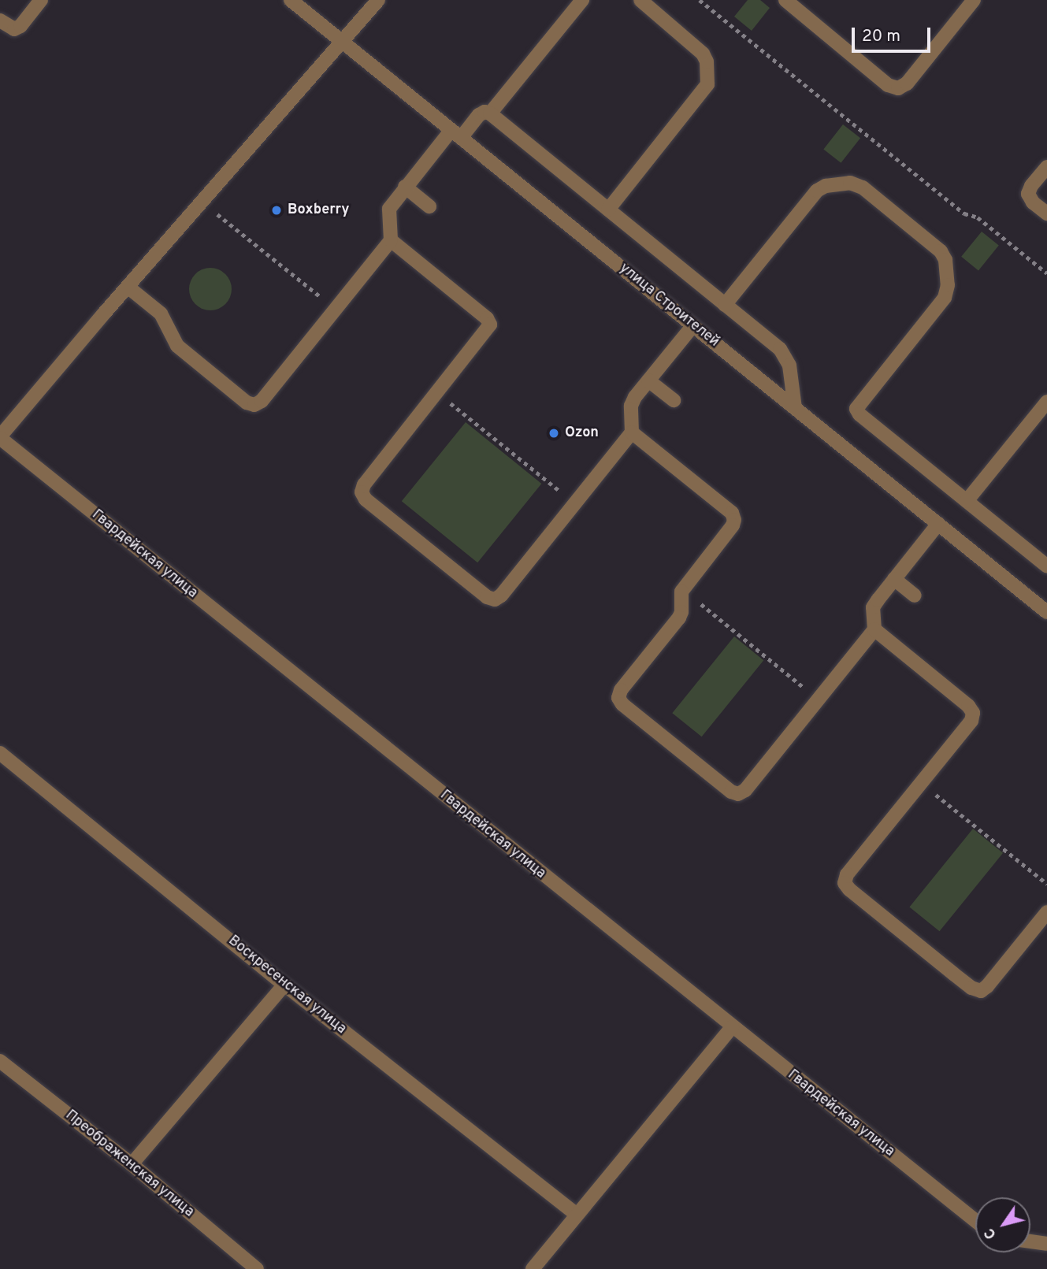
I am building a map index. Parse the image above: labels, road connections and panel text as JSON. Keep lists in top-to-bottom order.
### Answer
{
  "streets": {
    "street": [
      "улица Строителей",
      "Гвардейская улица",
      "Воскресенская улица",
      "Преображенская улица"
    ]
  },
  "places": ["Boxberry", "Ozon"],
  "scale_bar": "20 m",
  "north": "bottom left"
}
